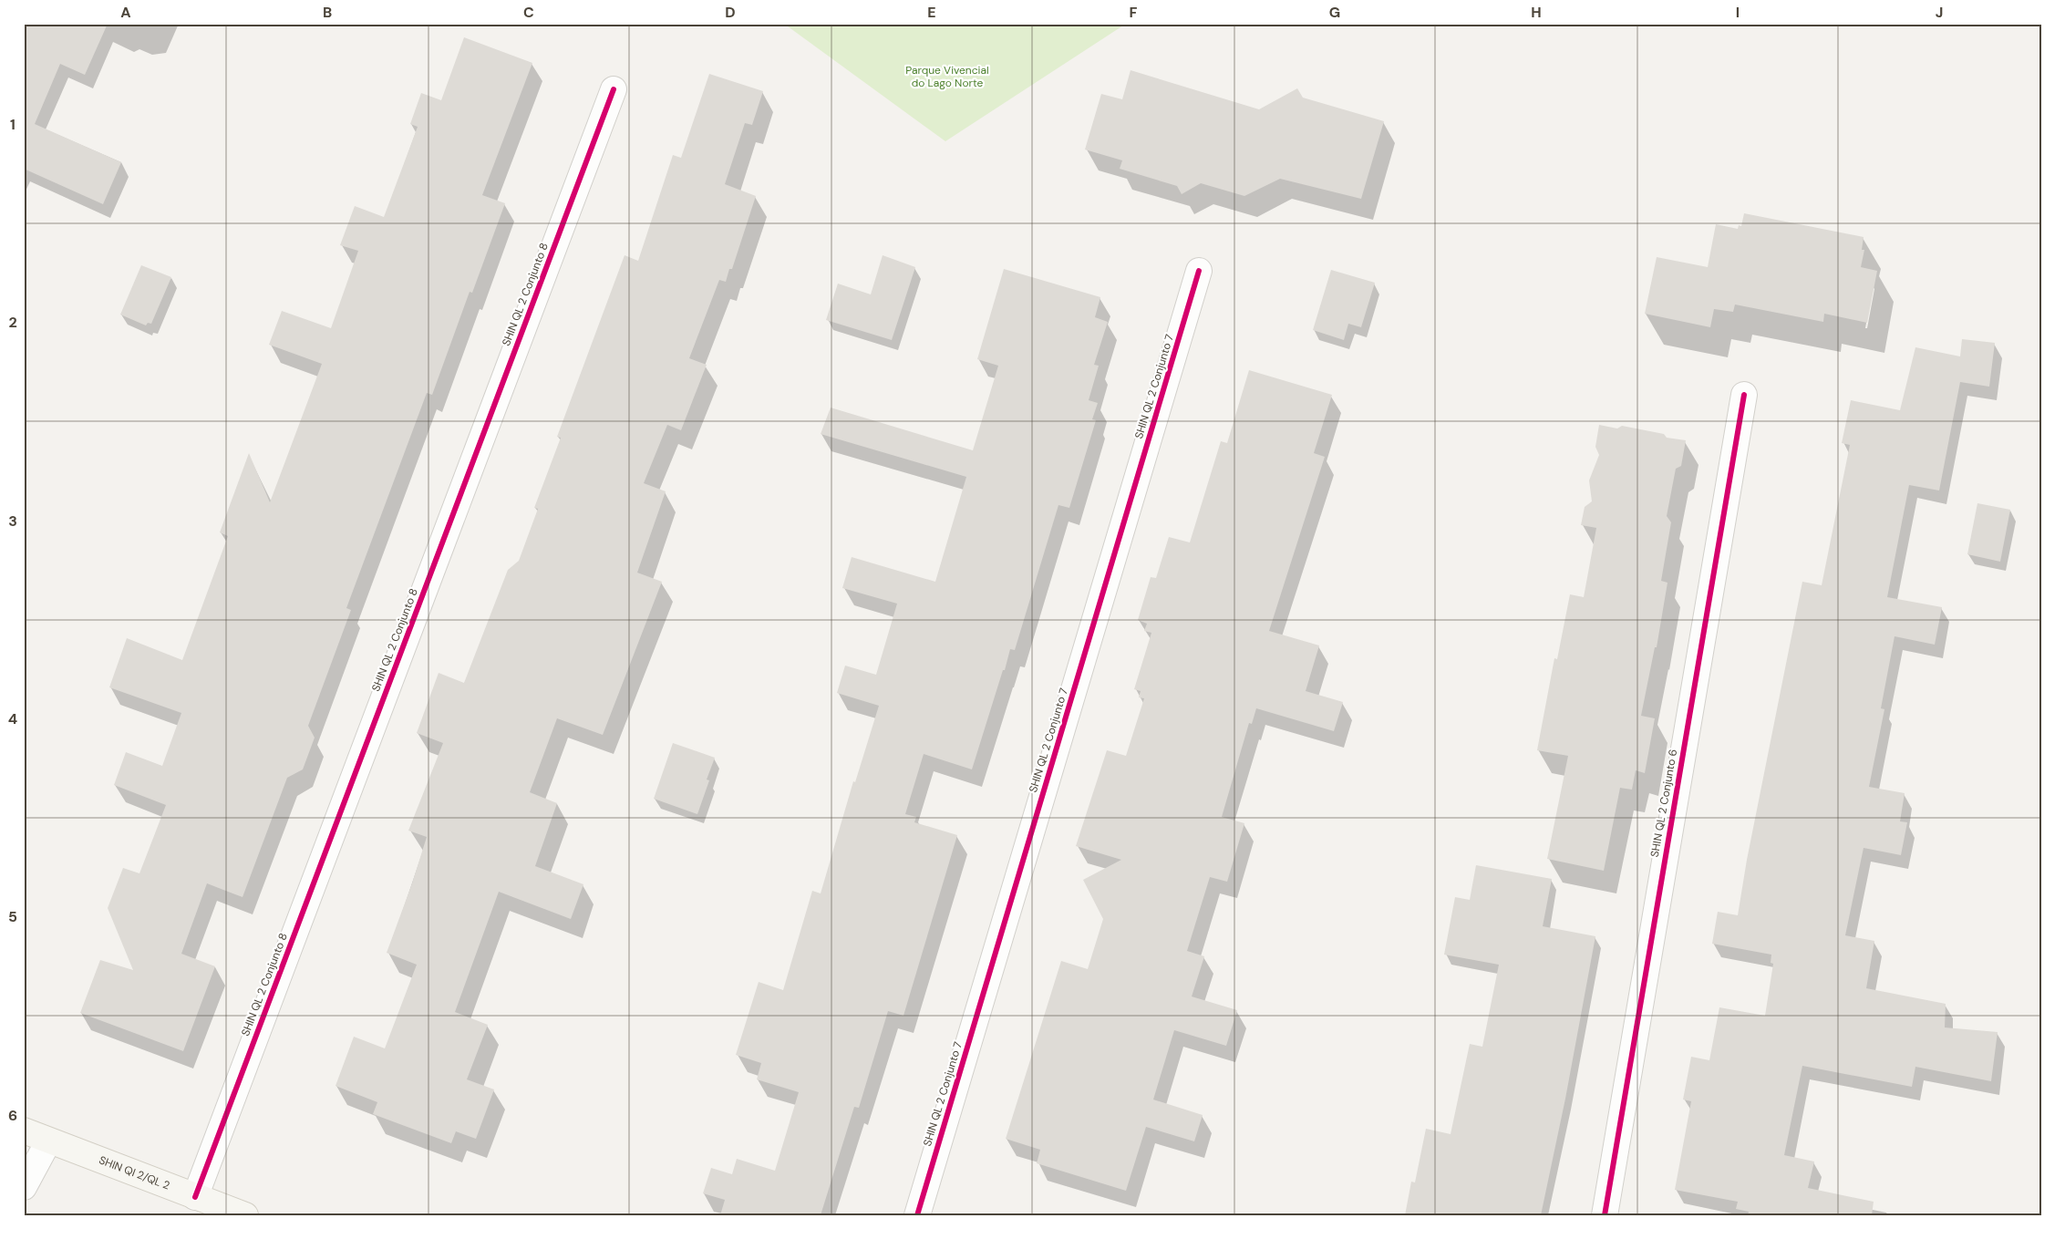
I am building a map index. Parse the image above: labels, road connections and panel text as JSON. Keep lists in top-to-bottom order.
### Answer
{
  "streets": {
    "street": [
      "SHIN QL 2 Conjunto 8",
      "SHIN QL 2 Conjunto 7",
      "SHIN QL 2 Conjunto 6",
      "SHIN QI 2/QL 2"
    ]
  },
  "crossings": [
    ["SHIN QL 2 Conjunto 8", "SHIN QI 2/QL 2"]
  ],
  "parks": ["Parque Vivencial do Lago Norte"],
  "grid": {
    "columns": [
      "A",
      "B",
      "C",
      "D",
      "E",
      "F",
      "G",
      "H",
      "I",
      "J"
    ],
    "rows": [
      "1",
      "2",
      "3",
      "4",
      "5",
      "6"
    ]
  }
}
